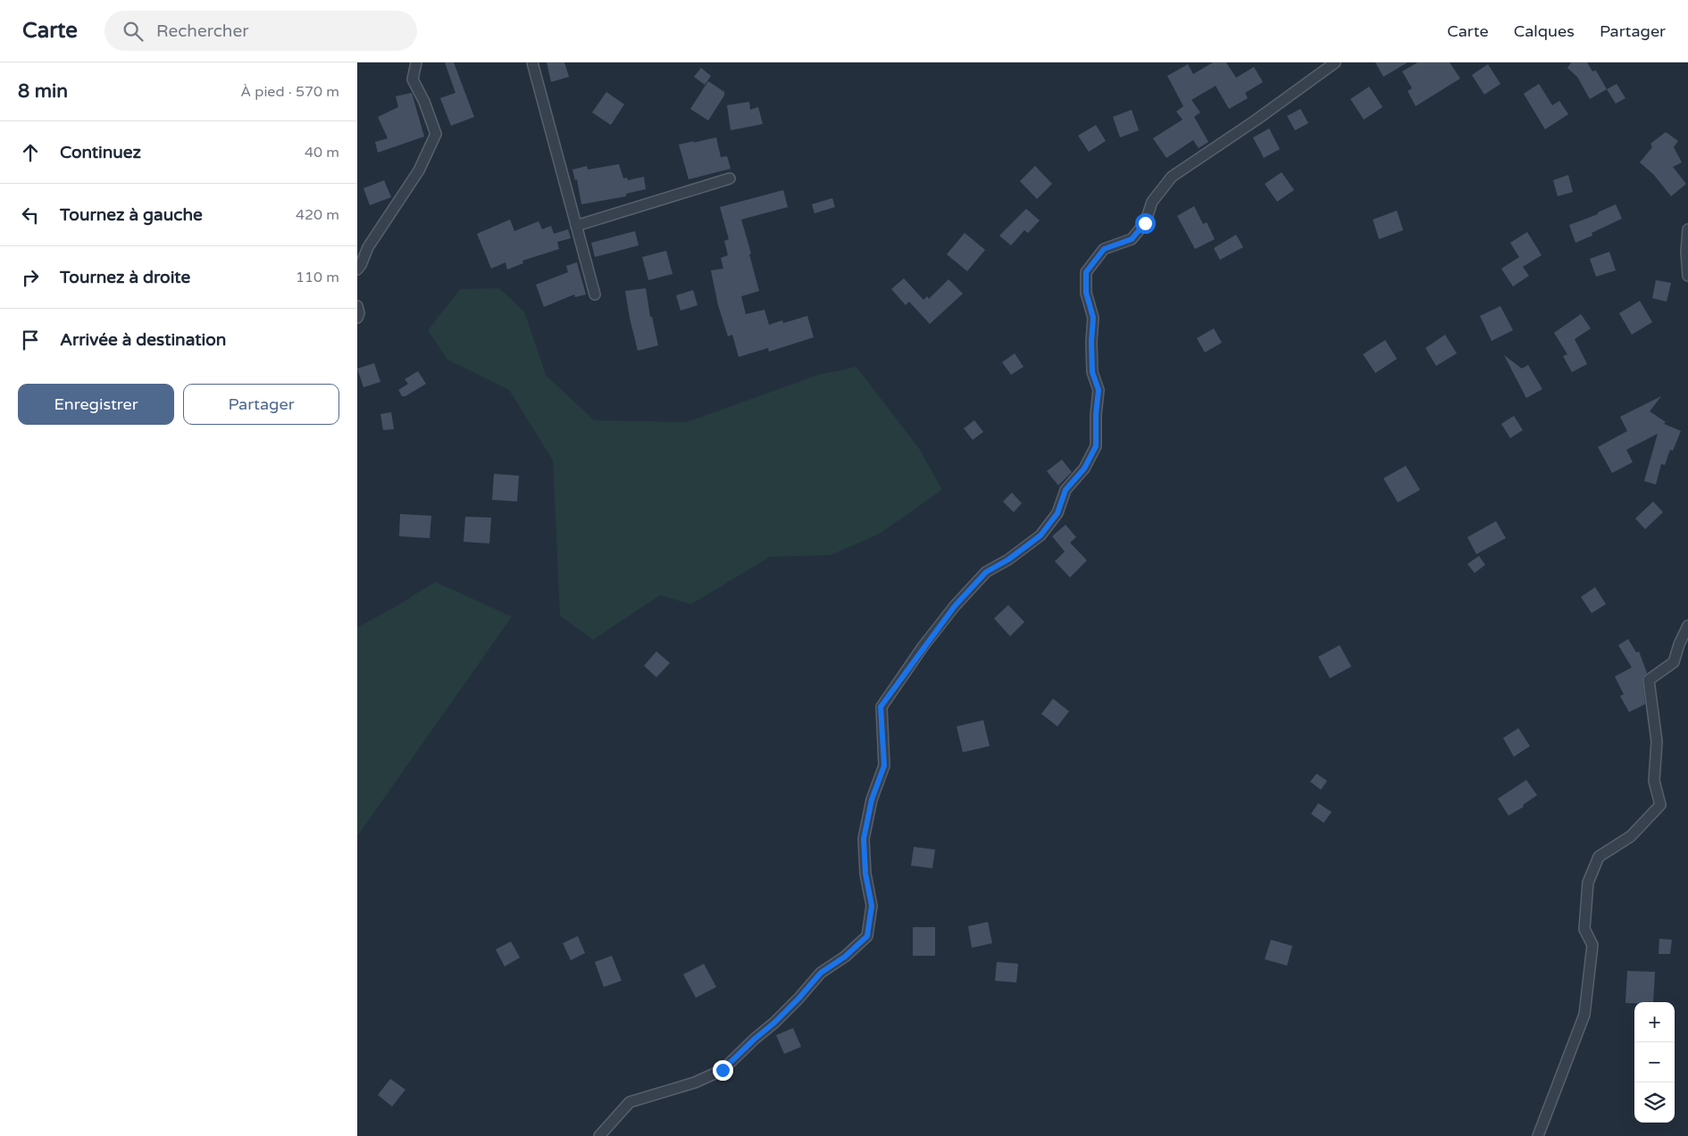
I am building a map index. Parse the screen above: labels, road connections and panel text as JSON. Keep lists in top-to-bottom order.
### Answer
{
  "page": {
    "header": "Carte",
    "search": "Rechercher",
    "nav": ["Carte", "Calques", "Partager"],
    "heading": ["8 min", "À pied · 570 m"],
    "list": [
      ["Continuez", "40 m"],
      ["Tournez à gauche", "420 m"],
      ["Tournez à droite", "110 m"],
      "Arrivée à destination"
    ],
    "buttons": ["Enregistrer", "Partager"],
    "map_buttons": ["+", "−"]
  }
}
